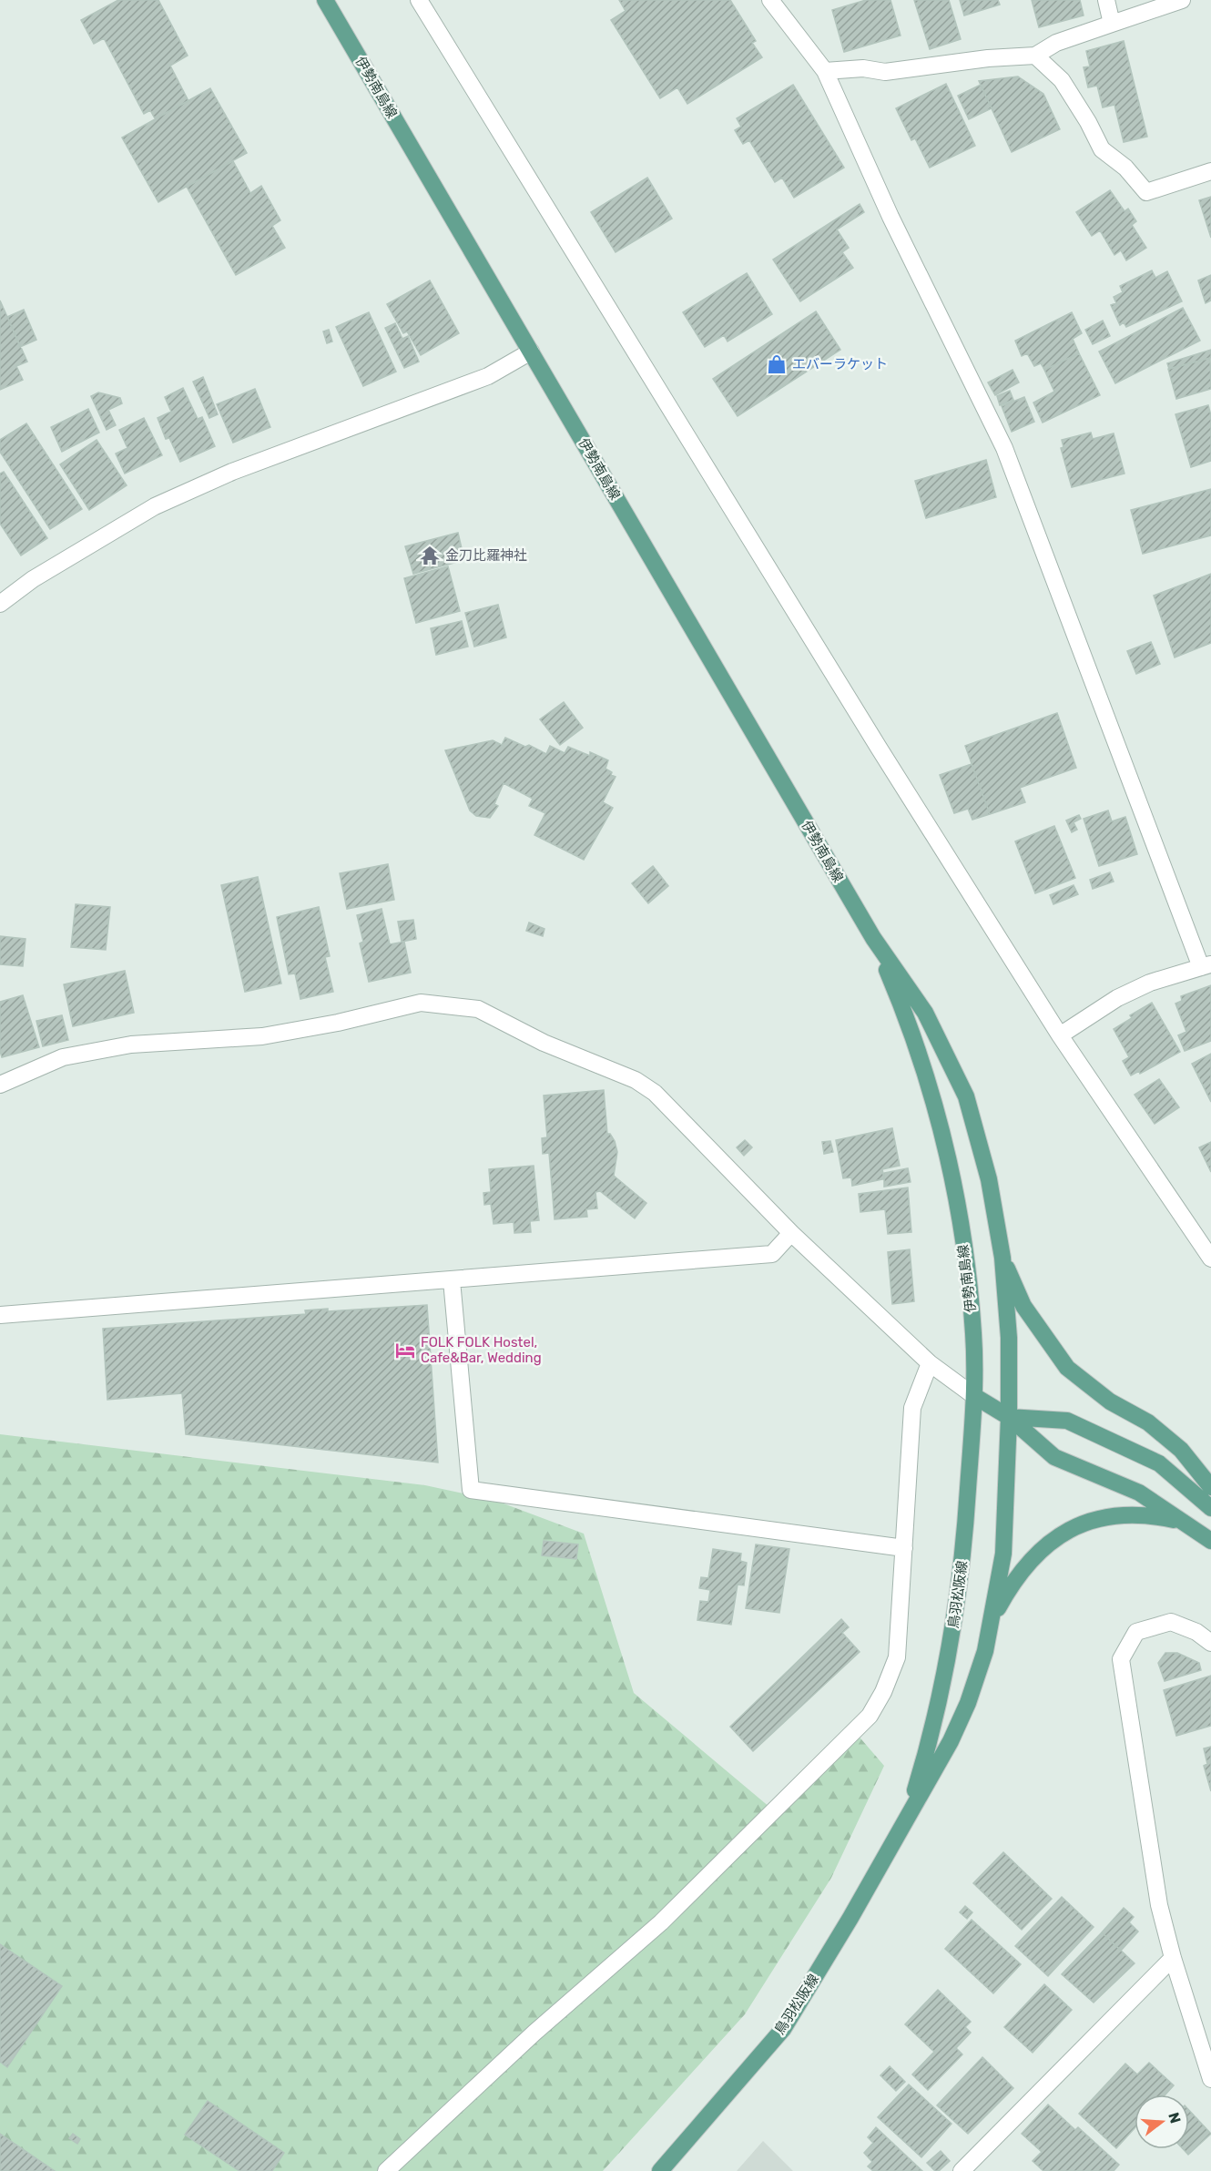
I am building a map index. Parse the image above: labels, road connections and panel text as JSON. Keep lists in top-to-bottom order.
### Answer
{
  "streets": {
    "main road": ["伊勢南島線", "鳥羽松阪線"]
  },
  "crossings": [
    ["伊勢南島線", "鳥羽松阪線"]
  ],
  "places": {
    "shop": ["エバーラケット"],
    "temple": ["金刀比羅神社"],
    "hotel": ["FOLK FOLK Hostel, Cafe&Bar, Wedding"]
  },
  "north": "right"
}
